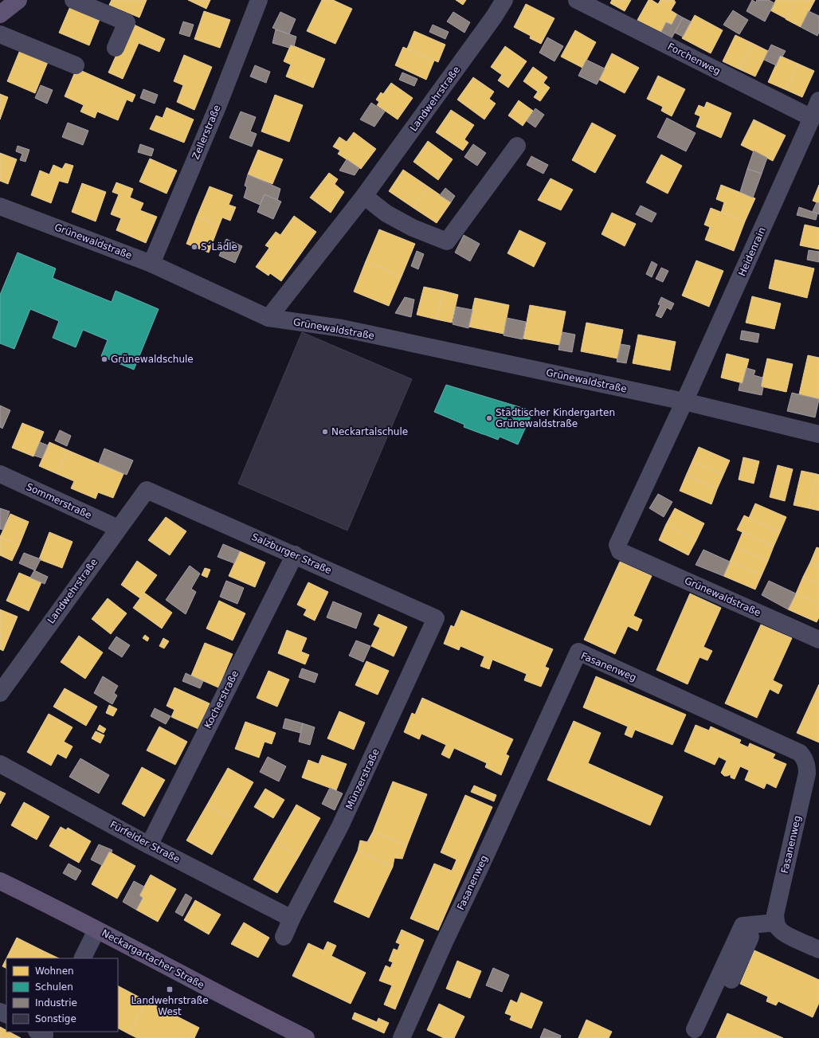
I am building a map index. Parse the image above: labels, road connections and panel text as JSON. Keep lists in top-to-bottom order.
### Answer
{
  "streets": {
    "main road": ["Neckargartacher Straße"],
    "street": [
      "Forchenweg",
      "Landwehrstraße",
      "Zellerstraße",
      "Grünewaldstraße",
      "Heidenrain",
      "Sommerstraße",
      "Salzburger Straße",
      "Fasanenweg",
      "Kocherstraße",
      "Münzerstraße",
      "Fürfelder Straße"
    ]
  },
  "crossings": [
    ["Forchenweg", "Heidenrain"],
    ["Landwehrstraße", "Grünewaldstraße"],
    ["Landwehrstraße", "Sommerstraße"],
    ["Landwehrstraße", "Salzburger Straße"],
    ["Zellerstraße", "Grünewaldstraße"],
    ["Grünewaldstraße", "Heidenrain"],
    ["Salzburger Straße", "Kocherstraße"],
    ["Salzburger Straße", "Münzerstraße"],
    ["Kocherstraße", "Fürfelder Straße"],
    ["Münzerstraße", "Fürfelder Straße"]
  ],
  "places": {
    "other": [
      "S´Lädle",
      "Grünewaldschule",
      "Städtischer Kindergarten Grünewaldstraße",
      "Neckartalschule"
    ],
    "transit": ["Landwehrstraße West"]
  },
  "legend": [
    "Wohnen",
    "Schulen",
    "Industrie",
    "Sonstige"
  ]
}
